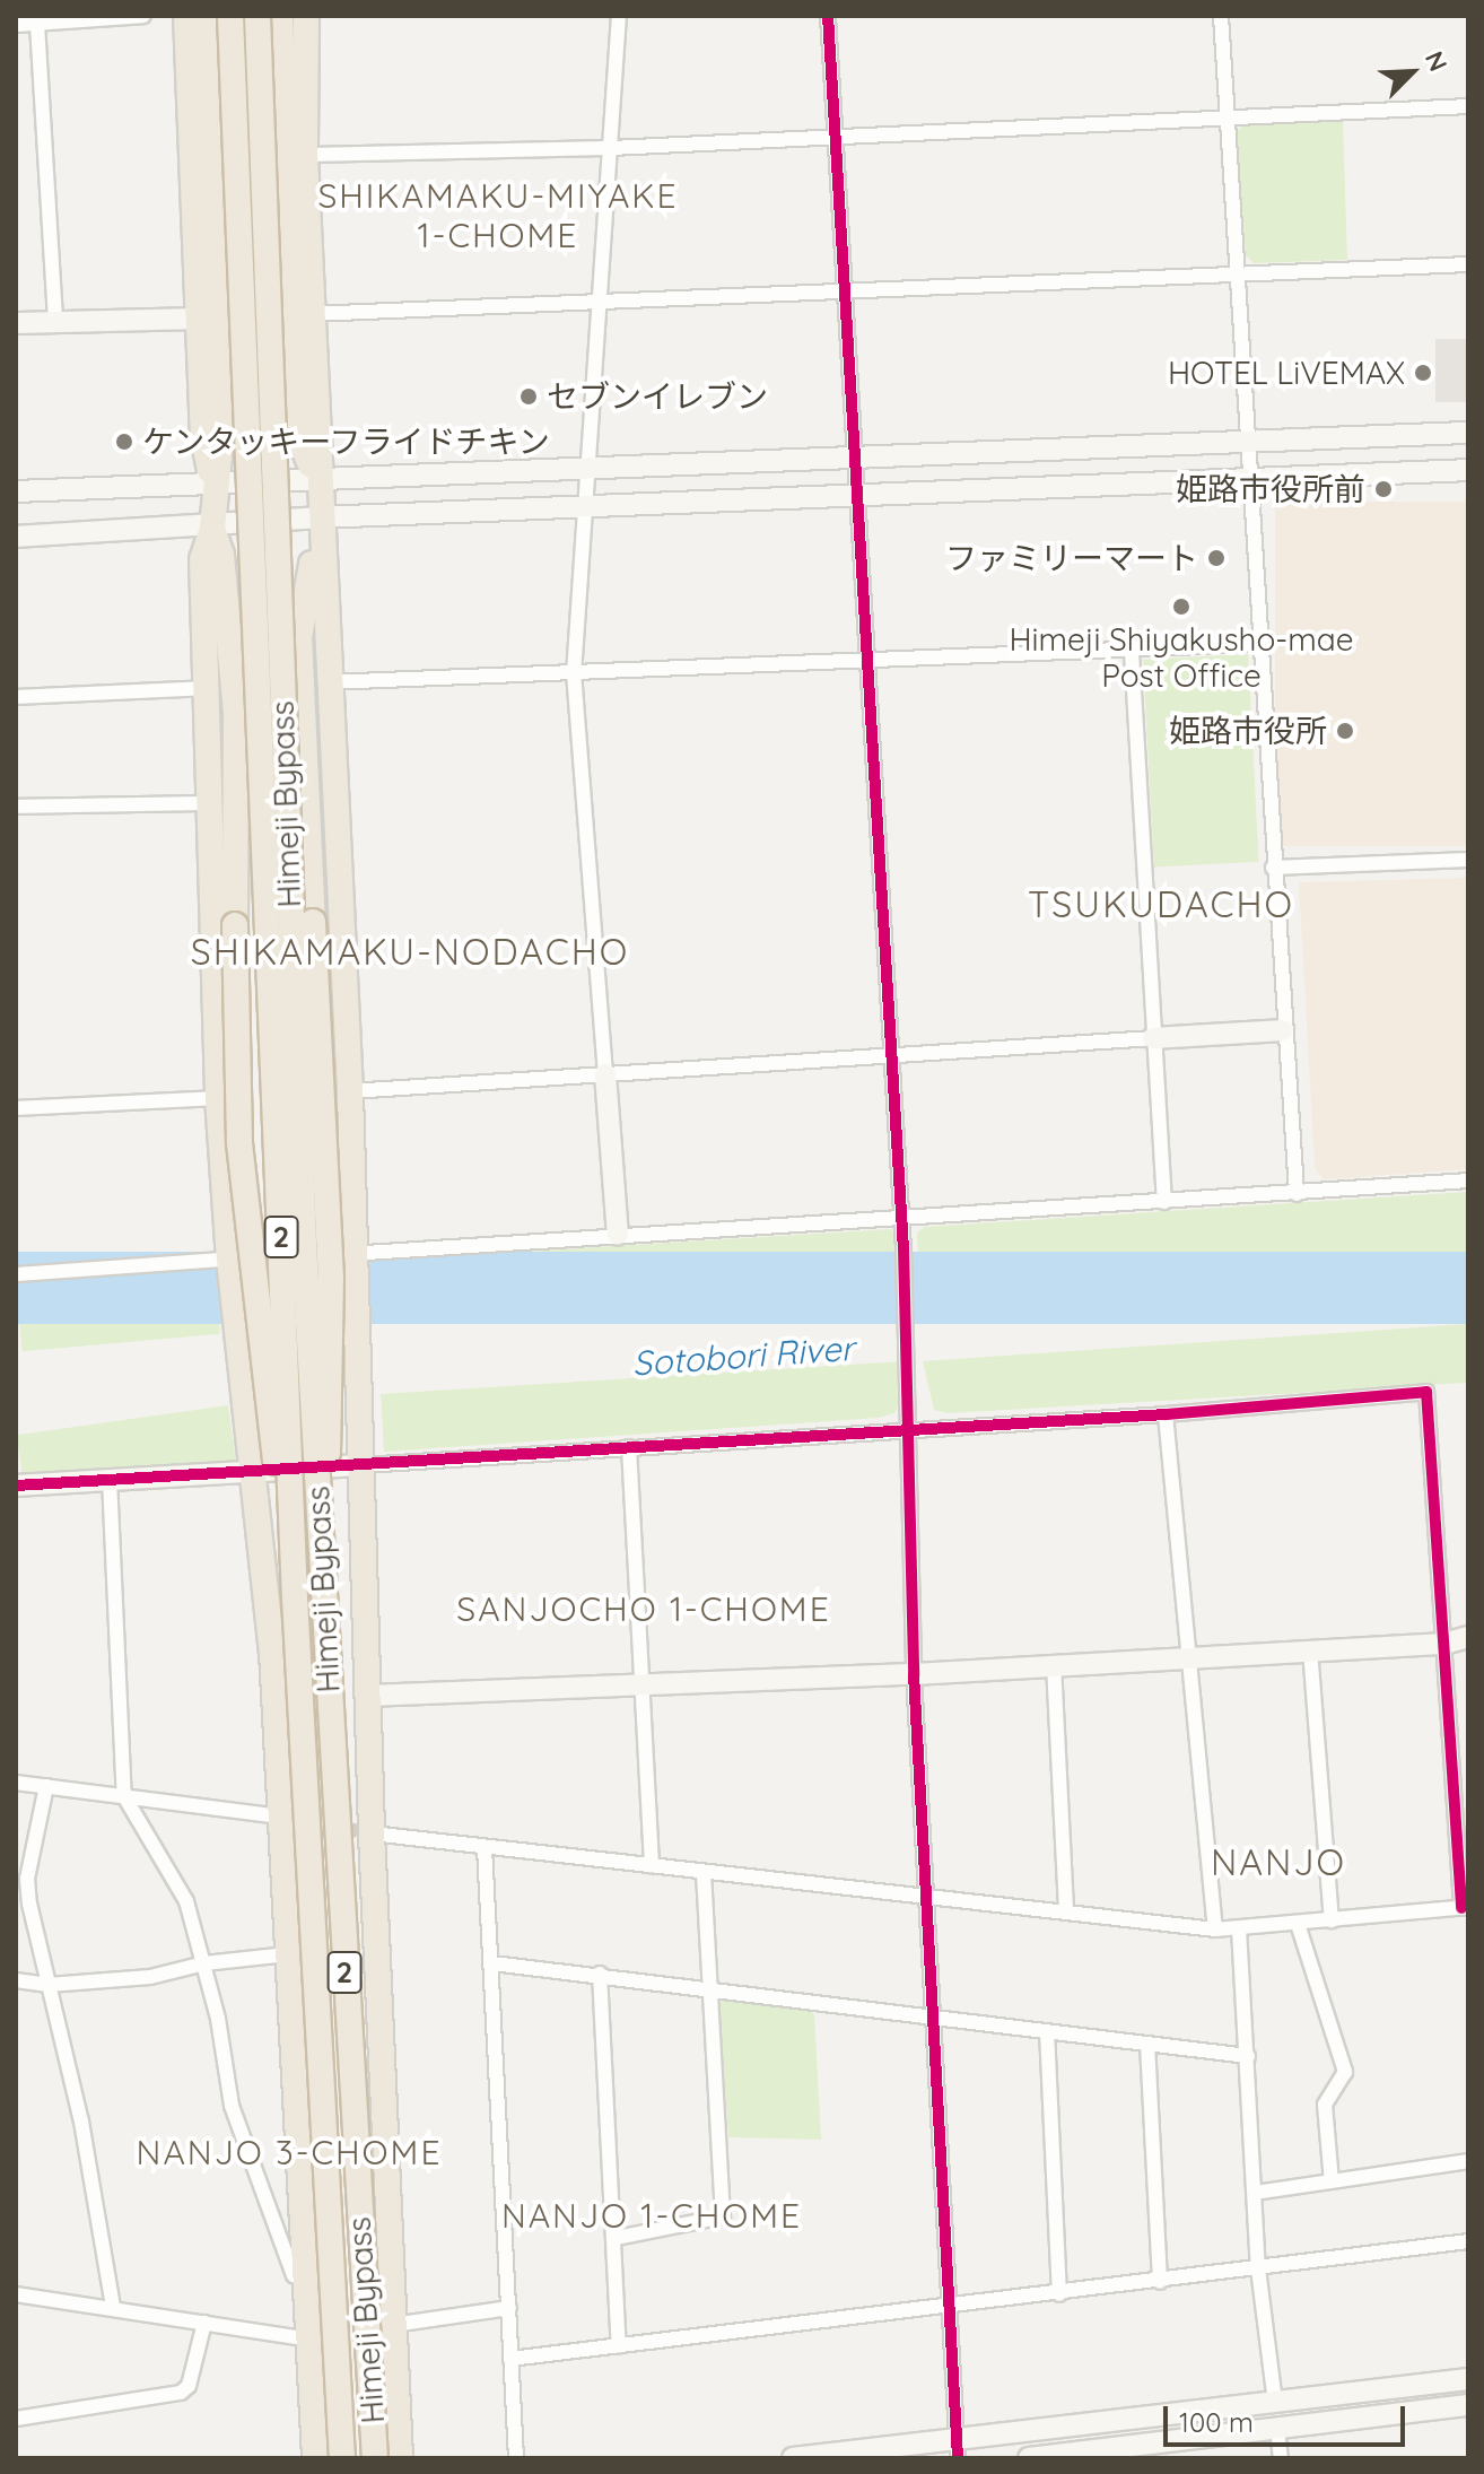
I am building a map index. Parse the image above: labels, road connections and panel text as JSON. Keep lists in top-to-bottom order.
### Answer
{
  "streets": {
    "highway": ["Himeji Bypass", "2"]
  },
  "districts": [
    "SHIKAMAKU-MIYAKE 1-CHOME",
    "TSUKUDACHO",
    "SHIKAMAKU-NODACHO",
    "SANJOCHO 1-CHOME",
    "NANJO",
    "NANJO 3-CHOME",
    "NANJO 1-CHOME"
  ],
  "water": ["Sotobori River"],
  "places": [
    "HOTEL LiVEMAX",
    "セブンイレブン",
    "ケンタッキーフライドチキン",
    "姫路市役所前",
    "ファミリーマート",
    "Himeji Shiyakusho-mae Post Office",
    "姫路市役所"
  ],
  "scale_bar": "100 m",
  "north": "top right"
}
